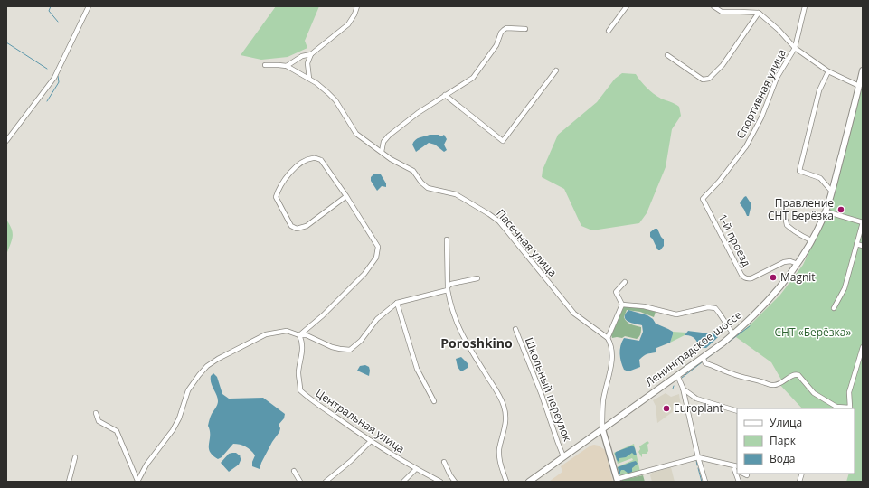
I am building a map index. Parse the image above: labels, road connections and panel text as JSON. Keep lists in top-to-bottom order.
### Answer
{
  "streets": {
    "main road": ["Ленинградское шоссе"],
    "street": [
      "Спортивная улица",
      "1-й проезд",
      "Пасечная улица",
      "Школьный переулок",
      "Центральная улица"
    ]
  },
  "crossings": [
    ["Спортивная улица", "1-й проезд"],
    ["1-й проезд", "Ленинградское шоссе"],
    ["Ленинградское шоссе", "Школьный переулок"]
  ],
  "districts": ["Poroshkino"],
  "parks": ["СНТ «Берёзка»"],
  "places": ["Правление СНТ Берёзка", "Magnit", "Europlant"],
  "legend": ["Улица", "Парк", "Вода"]
}
